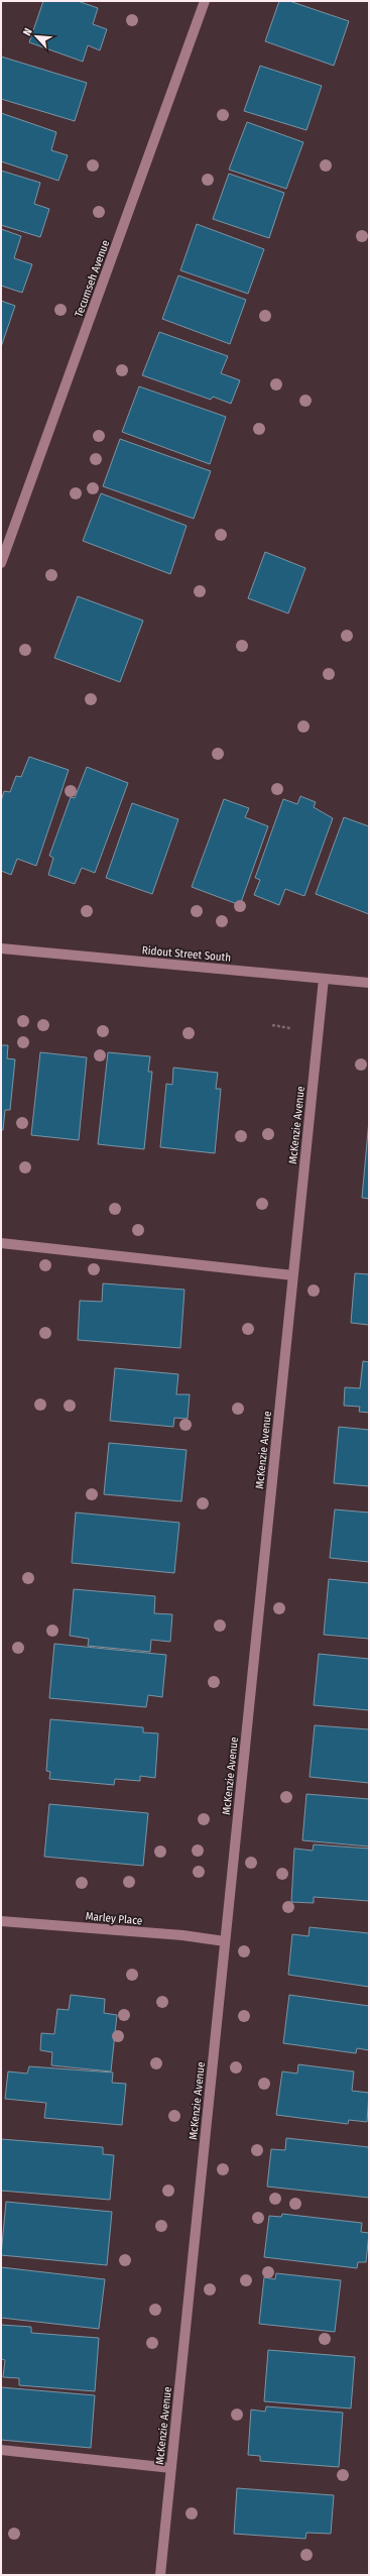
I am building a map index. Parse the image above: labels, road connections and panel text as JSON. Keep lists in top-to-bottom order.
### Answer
{
  "streets": {
    "street": [
      "Tecumseh Avenue",
      "Ridout Street South",
      "McKenzie Avenue",
      "Marley Place"
    ]
  },
  "crossings": [
    ["Ridout Street South", "McKenzie Avenue"],
    ["McKenzie Avenue", "Marley Place"]
  ],
  "north": "top left"
}
